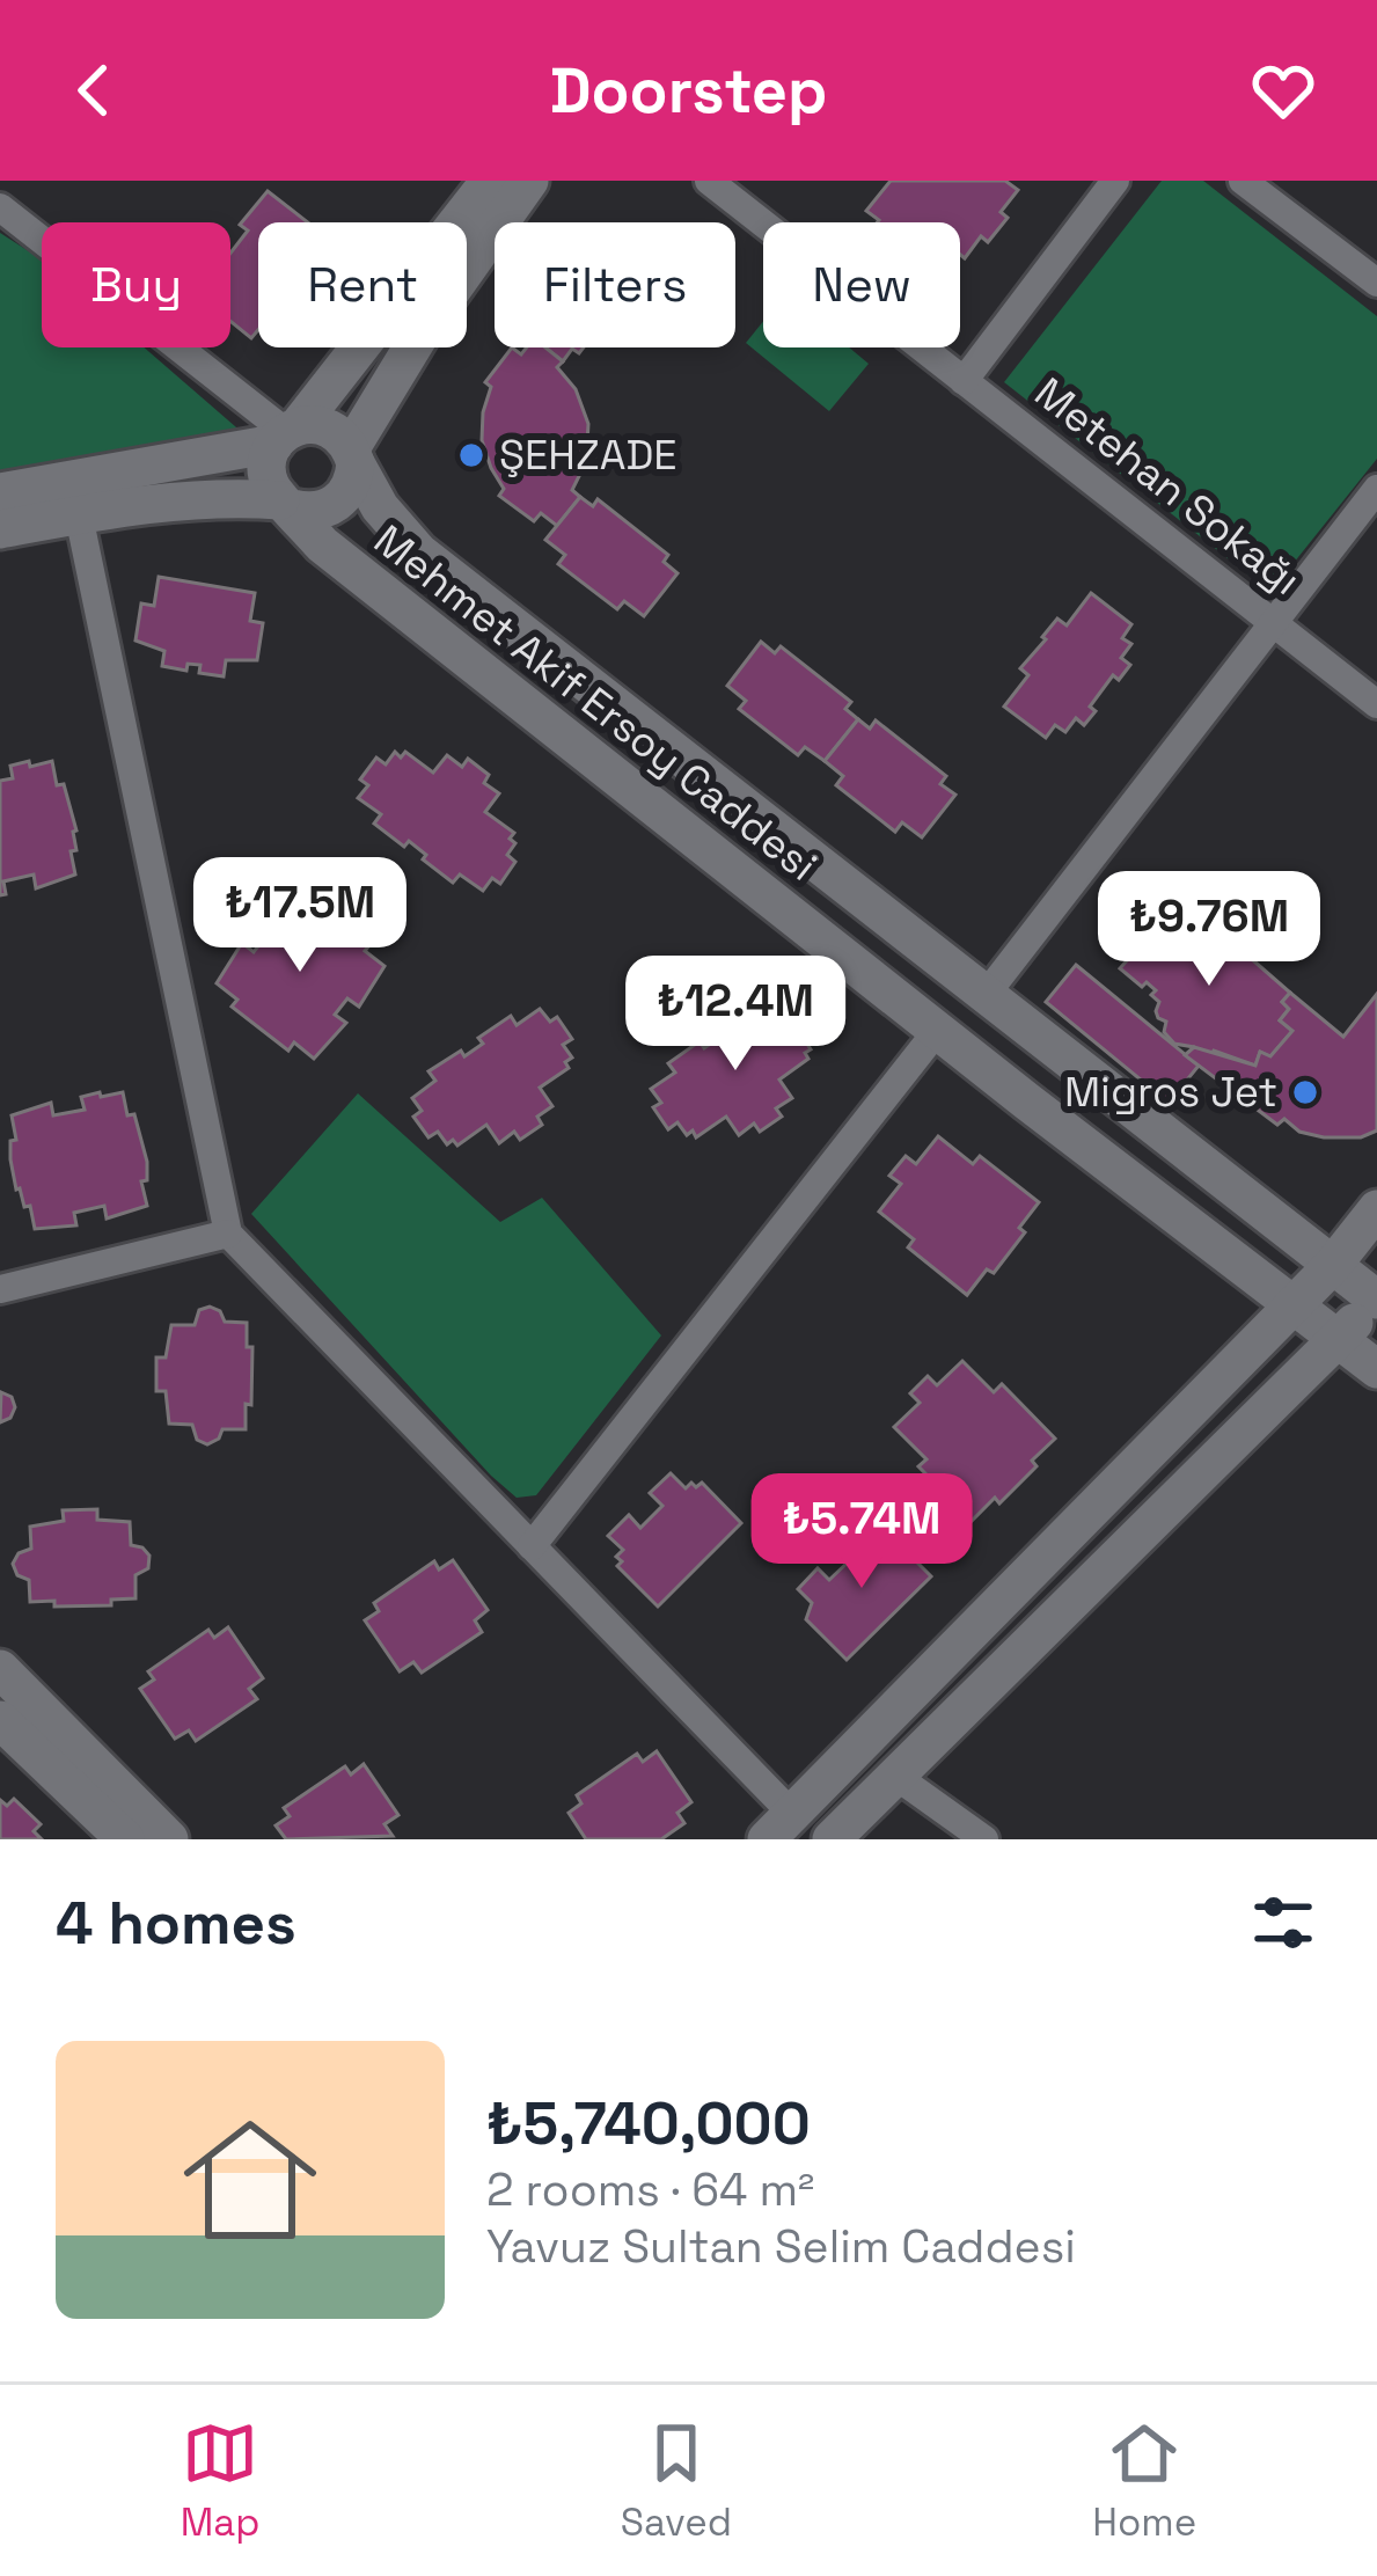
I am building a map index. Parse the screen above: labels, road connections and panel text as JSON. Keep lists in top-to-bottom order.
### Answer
{
  "streets": {
    "street": ["Metehan Sokağı", "Mehmet Akif Ersoy Caddesi"]
  },
  "places": ["ŞEHZADE", "Migros Jet"],
  "page": {
    "header": "Doorstep",
    "chip": [
      "Buy",
      "Rent",
      "Filters",
      "New"
    ],
    "price": [
      "₺17.5M",
      "₺9.76M",
      "₺12.4M",
      "₺5.74M"
    ],
    "heading": "4 homes",
    "list": [
      {
        "name": "₺5,740,000",
        "note": "2 rooms · 64 m² · Yavuz Sultan Selim Caddesi"
      }
    ],
    "tabs": ["Map", "Saved", "Home"]
  }
}
